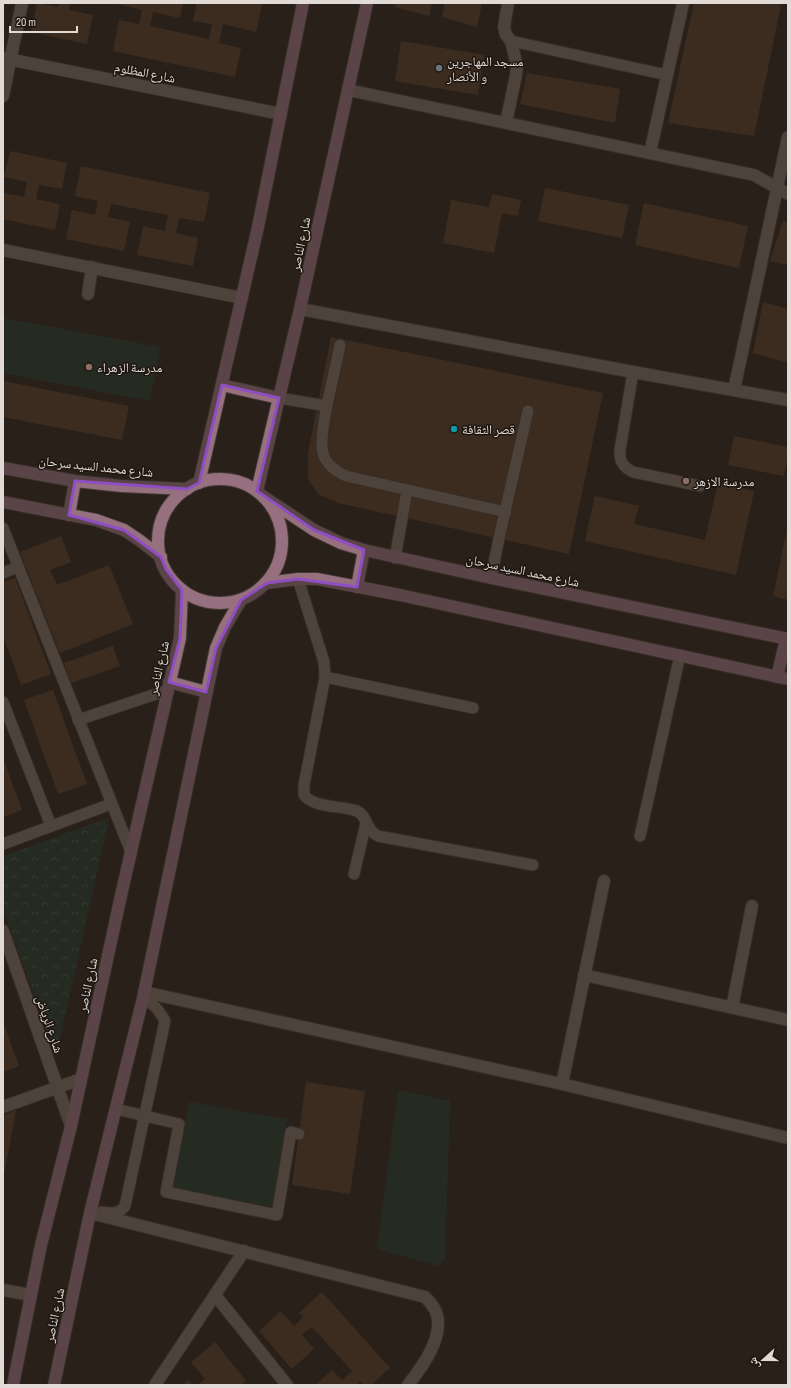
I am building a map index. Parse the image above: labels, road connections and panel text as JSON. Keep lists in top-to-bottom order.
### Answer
{
  "streets": {
    "street": [
      "شارع المظلوم",
      "شارع الناصر",
      "شارع محمد السيد سرحان",
      "شارع الرياض"
    ]
  },
  "crossings": [
    ["شارع الناصر", "شارع محمد السيد سرحان"],
    ["شارع الناصر", "شارع الرياض"]
  ],
  "places": [
    "مسجد المهاجرين و الأنصار",
    "مدرسة الزهراء",
    "قصر الثقافة",
    "مدرسة الازهر"
  ],
  "scale_bar": "20 m",
  "north": "left"
}
